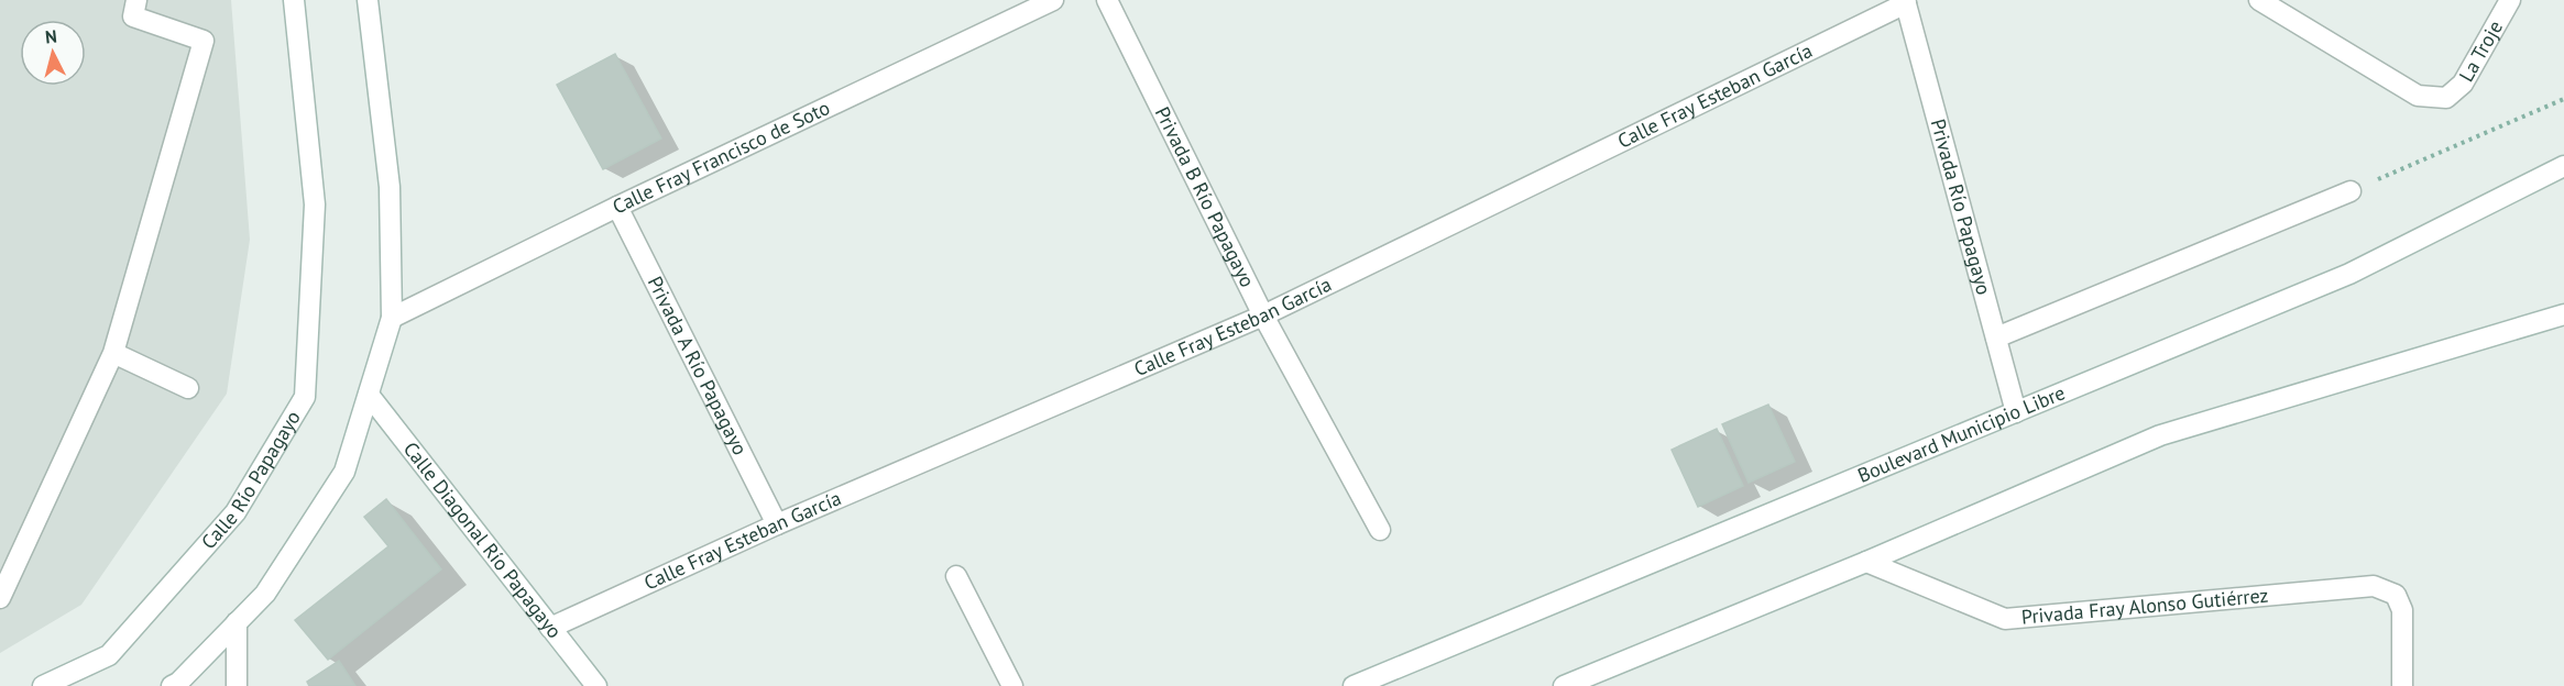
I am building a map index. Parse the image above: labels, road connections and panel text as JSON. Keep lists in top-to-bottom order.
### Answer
{
  "streets": {
    "street": [
      "La Troje",
      "Calle Fray Esteban García",
      "Calle Fray Francisco de Soto",
      "Privada B Río Papagayo",
      "Privada Río Papagayo",
      "Privada A Río Papagayo",
      "Boulevard Municipio Libre",
      "Calle Río Papagayo",
      "Calle Diagonal Río Papagayo",
      "Privada Fray Alonso Gutiérrez"
    ]
  },
  "crossings": [
    ["Calle Fray Esteban García", "Privada B Río Papagayo"],
    ["Calle Fray Esteban García", "Privada Río Papagayo"],
    ["Calle Fray Esteban García", "Privada A Río Papagayo"],
    ["Calle Fray Esteban García", "Calle Diagonal Río Papagayo"],
    ["Calle Fray Francisco de Soto", "Privada A Río Papagayo"],
    ["Privada Río Papagayo", "Boulevard Municipio Libre"]
  ],
  "north": "top"
}
